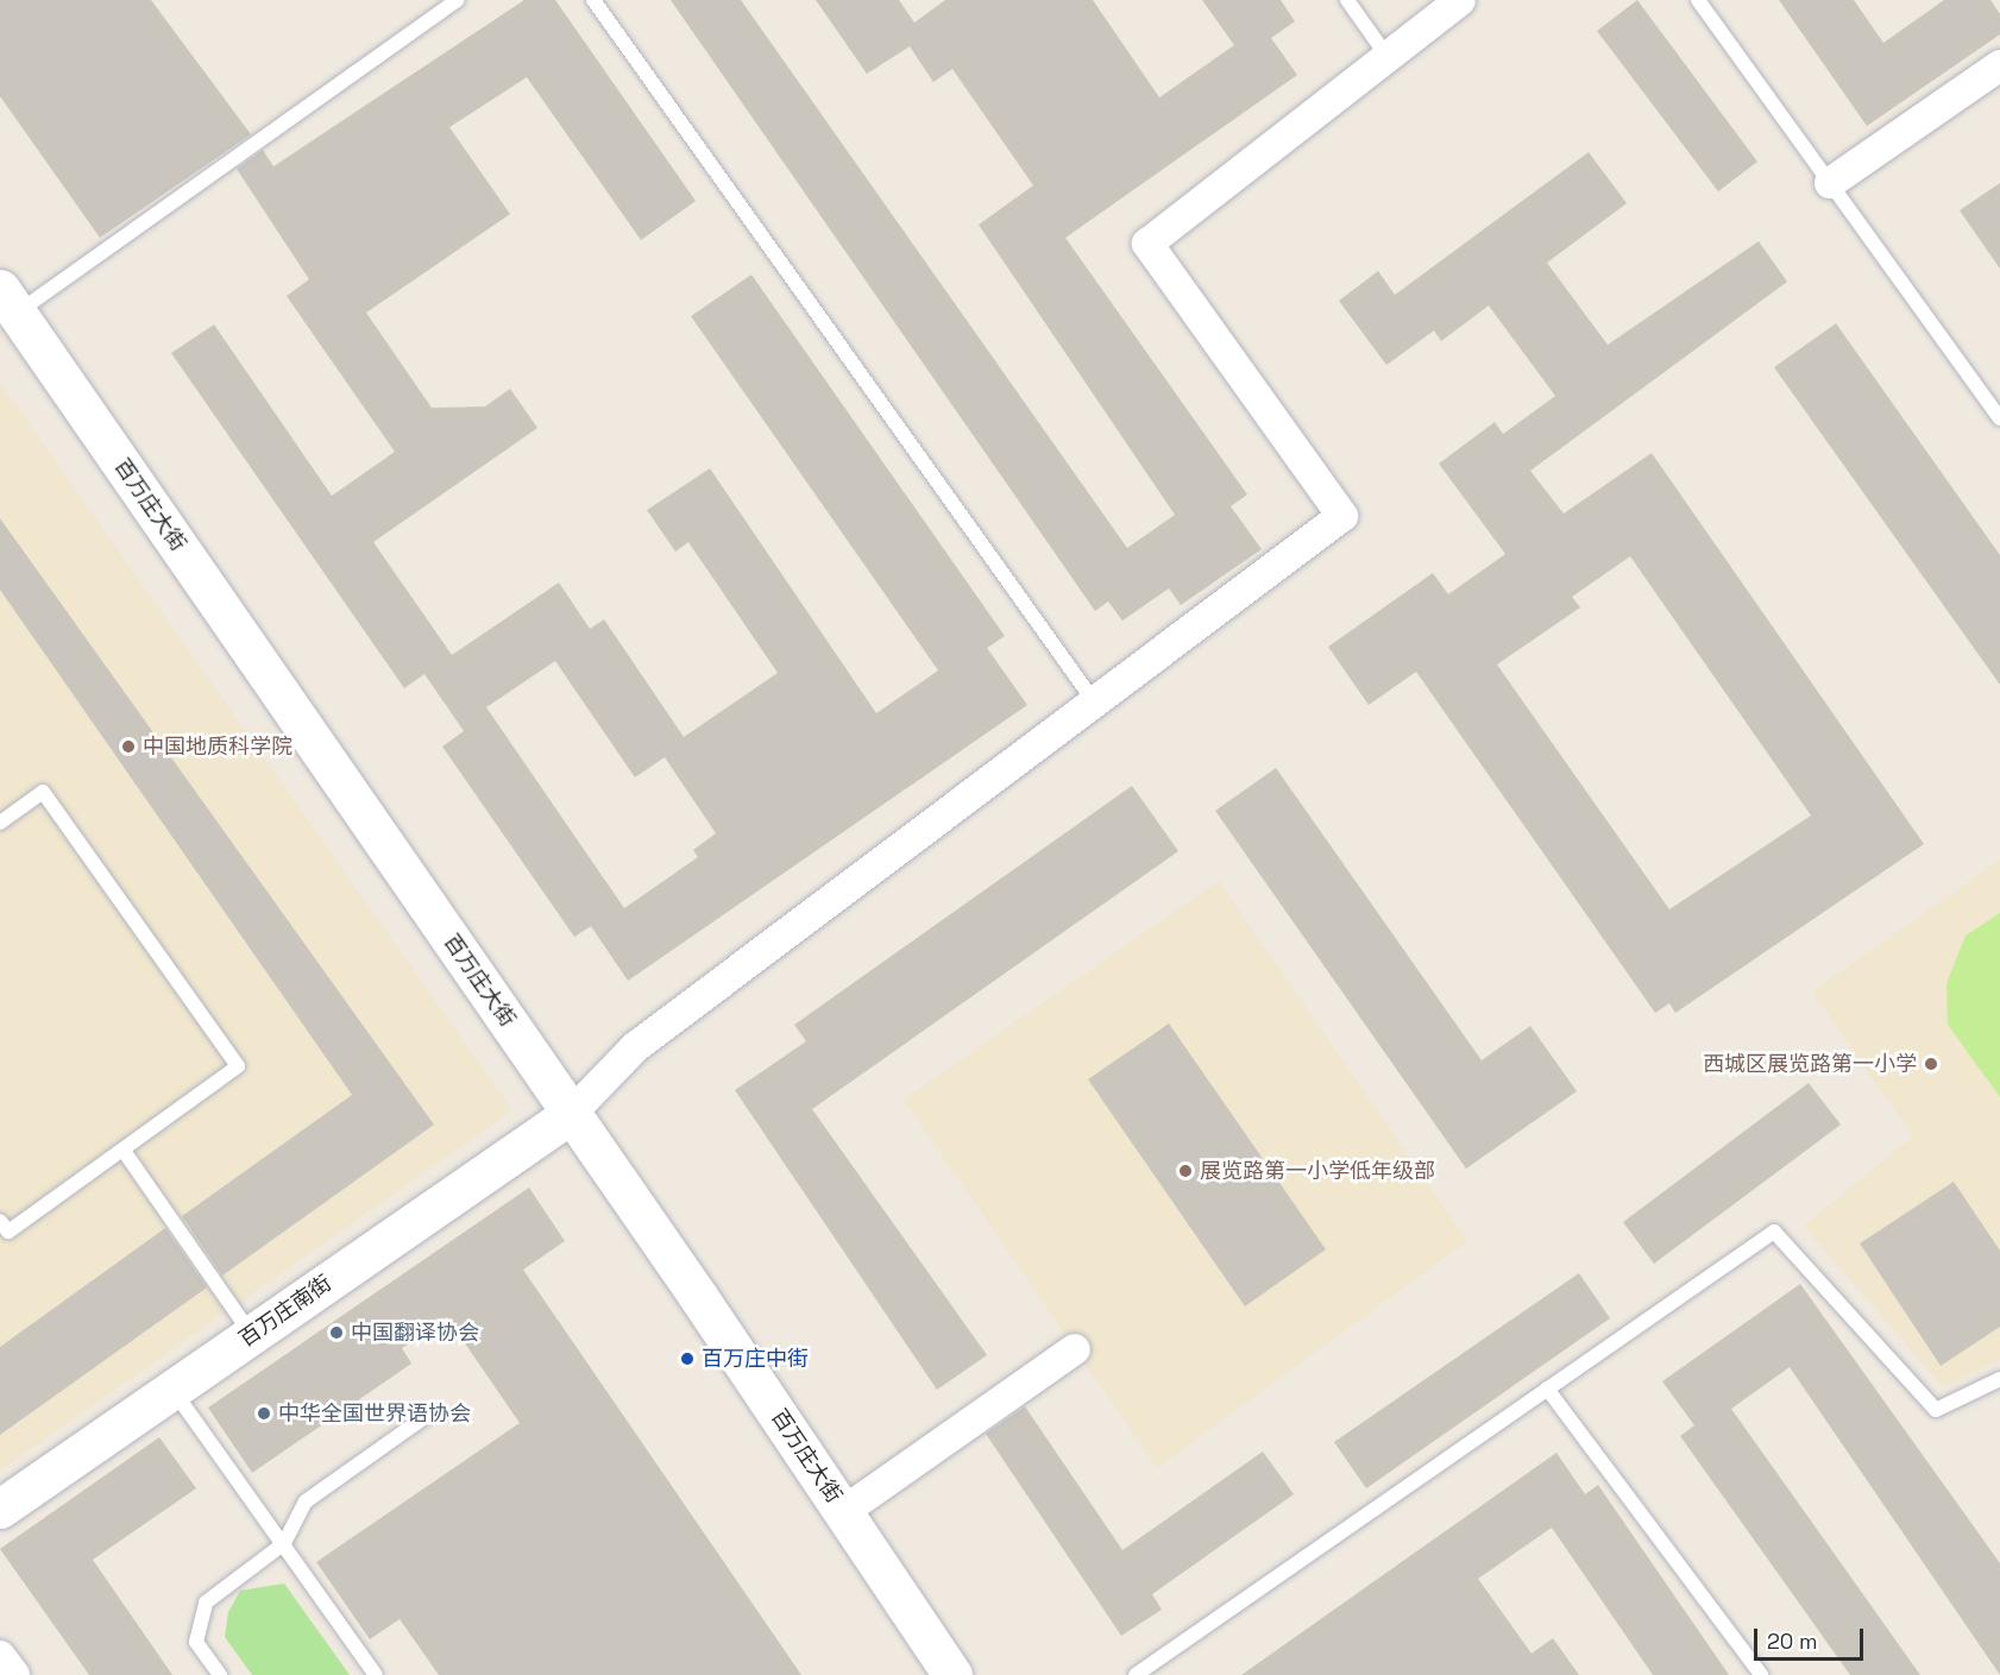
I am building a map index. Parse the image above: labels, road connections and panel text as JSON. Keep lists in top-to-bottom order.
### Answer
{
  "streets": {
    "main road": ["百万庄大街", "百万庄南街"]
  },
  "crossings": [
    ["百万庄大街", "百万庄南街"]
  ],
  "places": [
    "中国地质科学院",
    "西城区展览路第一小学",
    "展览路第一小学低年级部",
    "中国翻译协会",
    "百万庄中街",
    "中华全国世界语协会"
  ],
  "scale_bar": "20 m"
}
